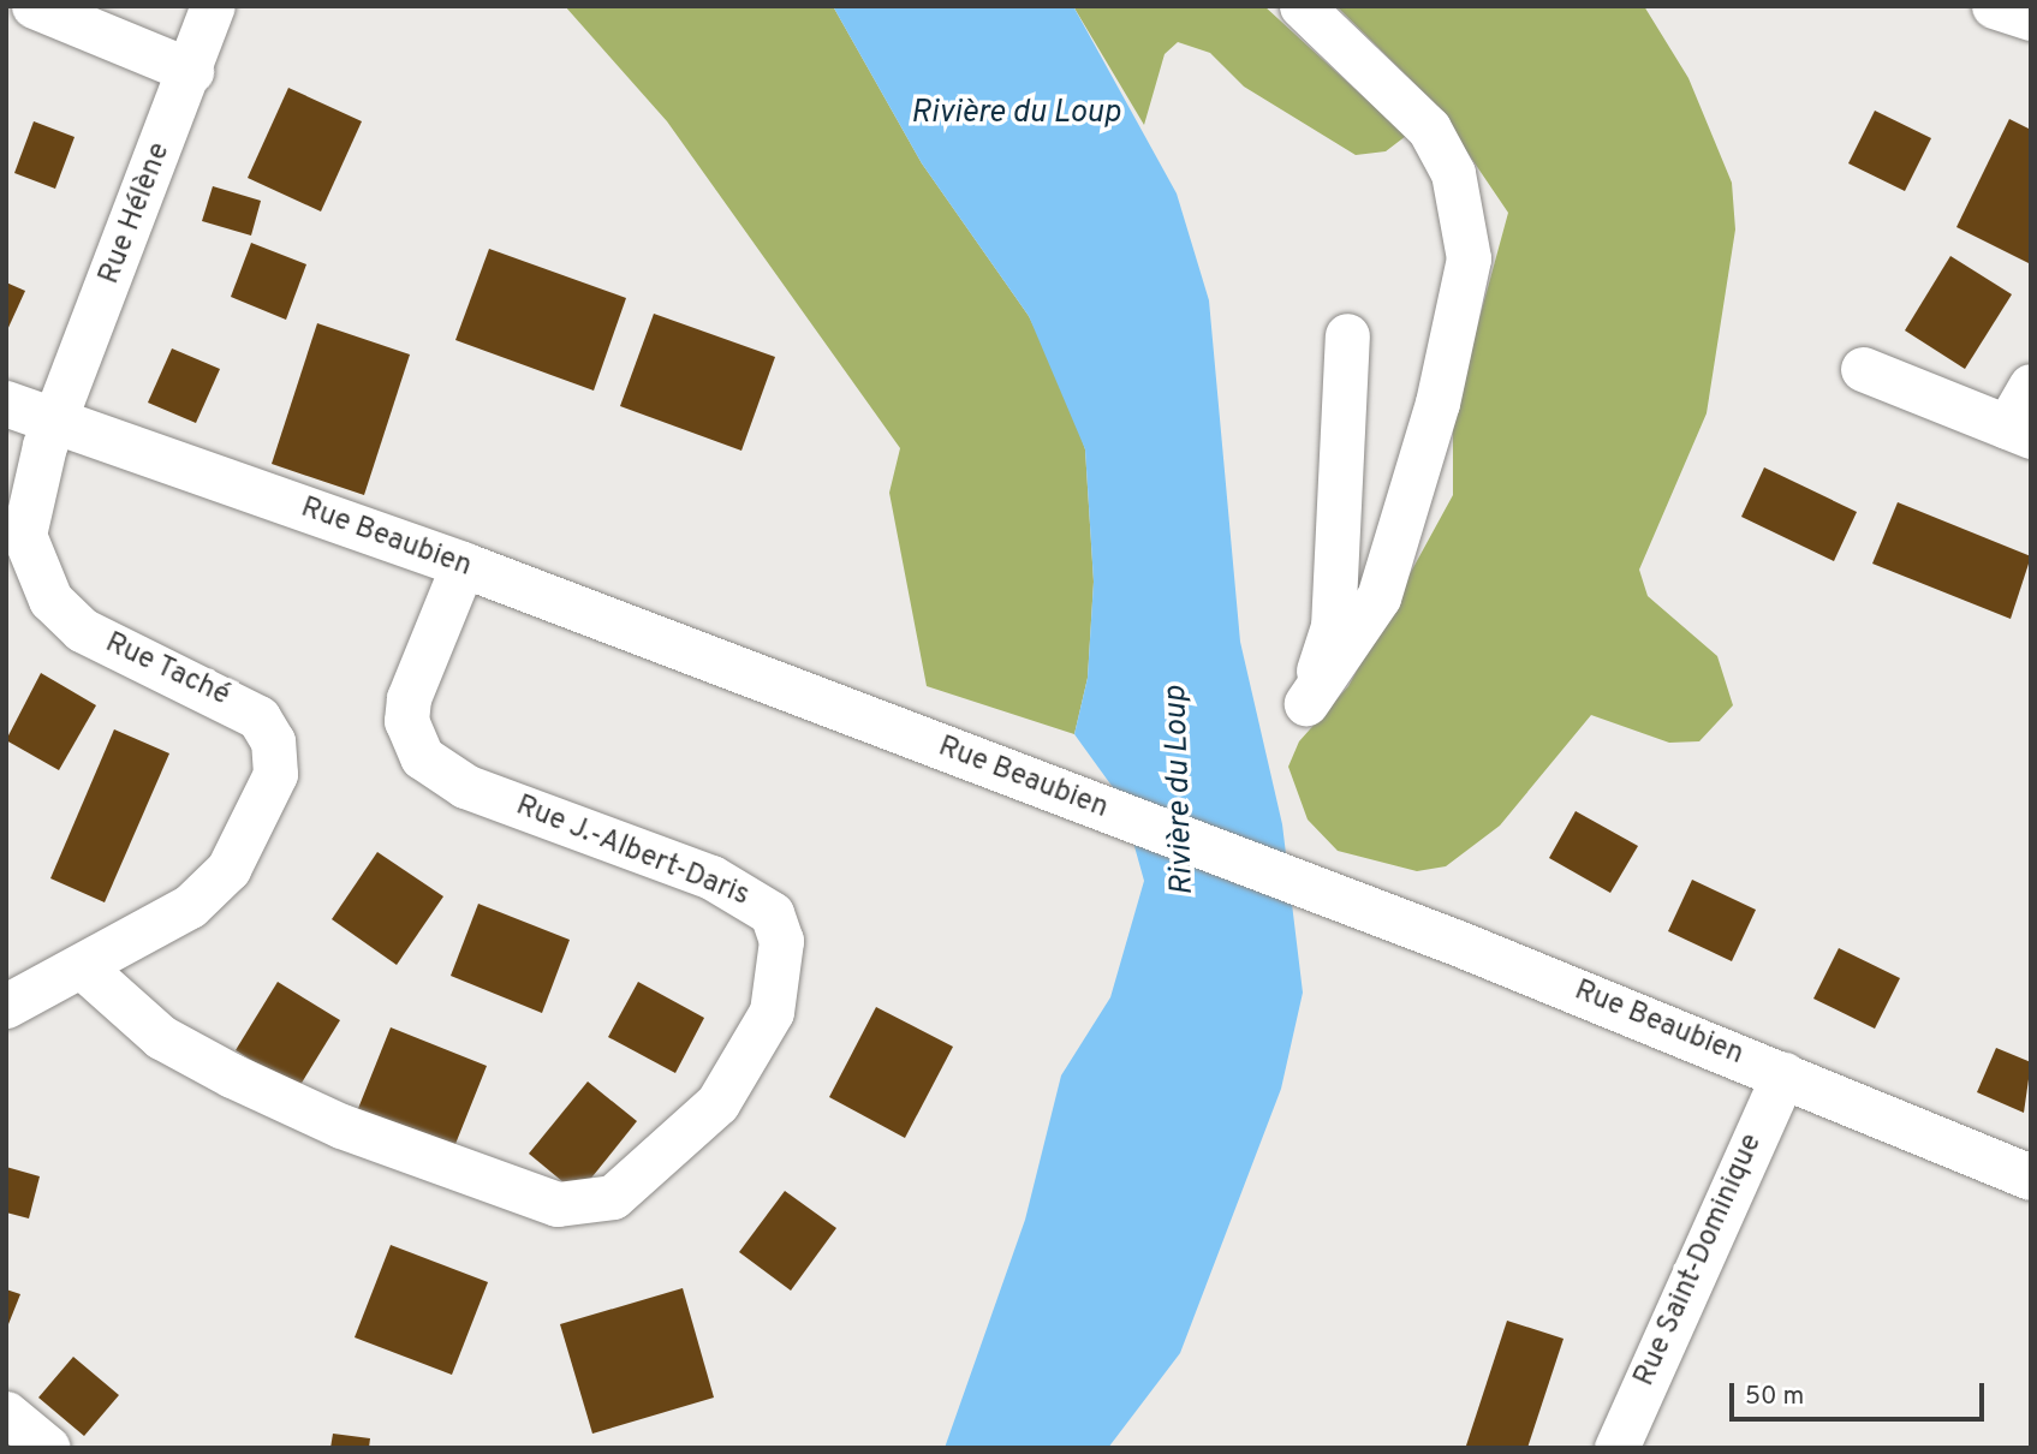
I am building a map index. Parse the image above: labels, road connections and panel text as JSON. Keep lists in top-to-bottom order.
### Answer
{
  "streets": {
    "main road": ["Rue Beaubien"],
    "street": [
      "Rue Hélène",
      "Rue Taché",
      "Rue J.-Albert-Daris",
      "Rue Saint-Dominique"
    ]
  },
  "crossings": [
    ["Rue Hélène", "Rue Beaubien"],
    ["Rue Hélène", "Rue Taché"],
    ["Rue Beaubien", "Rue Taché"],
    ["Rue Beaubien", "Rue J.-Albert-Daris"],
    ["Rue Beaubien", "Rue Saint-Dominique"],
    ["Rue Taché", "Rue J.-Albert-Daris"]
  ],
  "water": ["Rivière du Loup"],
  "scale_bar": "50 m"
}
